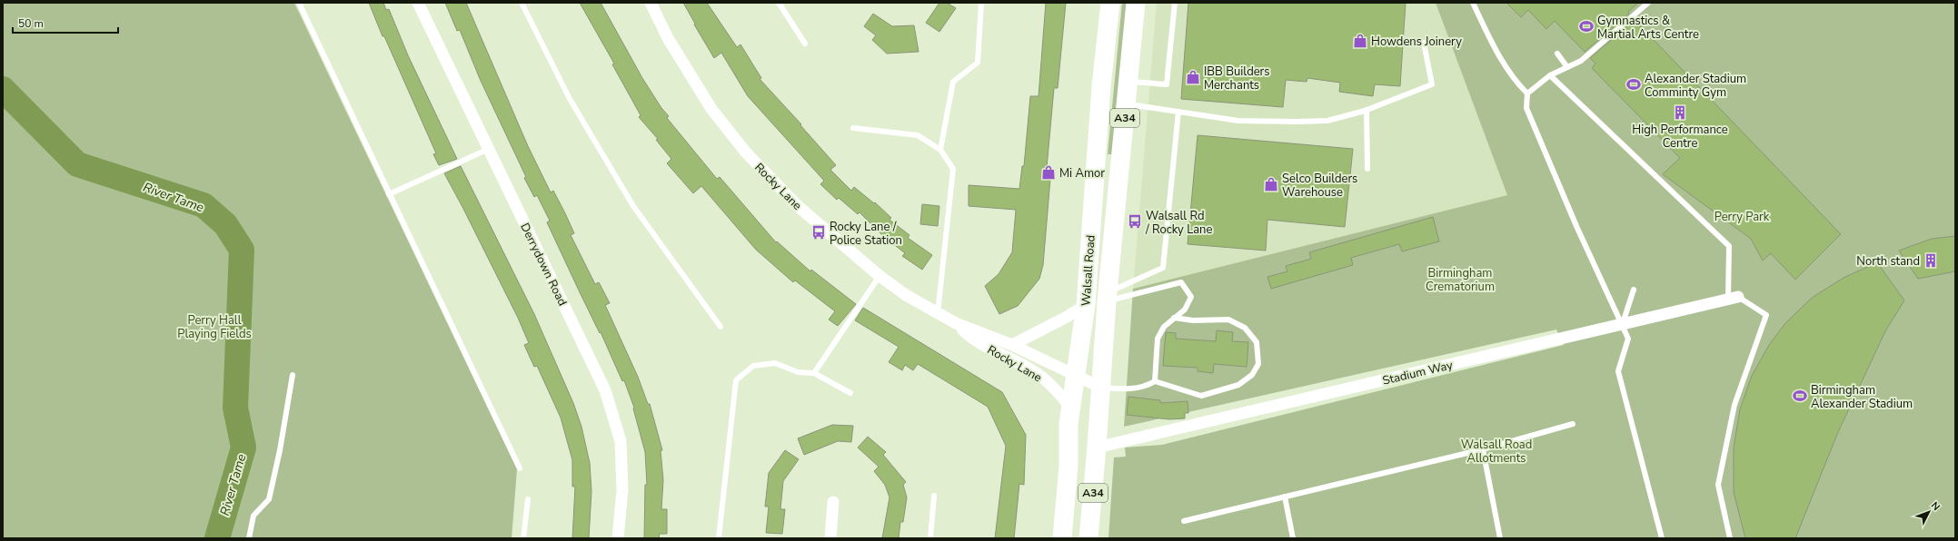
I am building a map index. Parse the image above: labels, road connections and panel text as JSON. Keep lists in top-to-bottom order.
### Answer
{
  "streets": {
    "highway": ["A34", "Walsall Road"],
    "street": ["Rocky Lane", "Derrydown Road", "Stadium Way"]
  },
  "crossings": [
    ["Rocky Lane", "Walsall Road"],
    ["Walsall Road", "Stadium Way"]
  ],
  "water": ["River Tame"],
  "parks": [
    "Perry Park",
    "Birmingham Crematorium",
    "Perry Hall Playing Fields",
    "Walsall Road Allotments"
  ],
  "places": {
    "sports": ["Gymnastics & Martial Arts Centre", "Alexander Stadium Comminty Gym", "Birmingham Alexander Stadium"],
    "shop": [
      "Howdens Joinery",
      "IBB Builders Merchants",
      "Mi Amor",
      "Selco Builders Warehouse"
    ],
    "building": ["High Performance Centre", "North stand"],
    "bus stop": ["Walsall Rd / Rocky Lane", "Rocky Lane / Police Station"]
  },
  "scale_bar": "50 m",
  "north": "top right"
}
